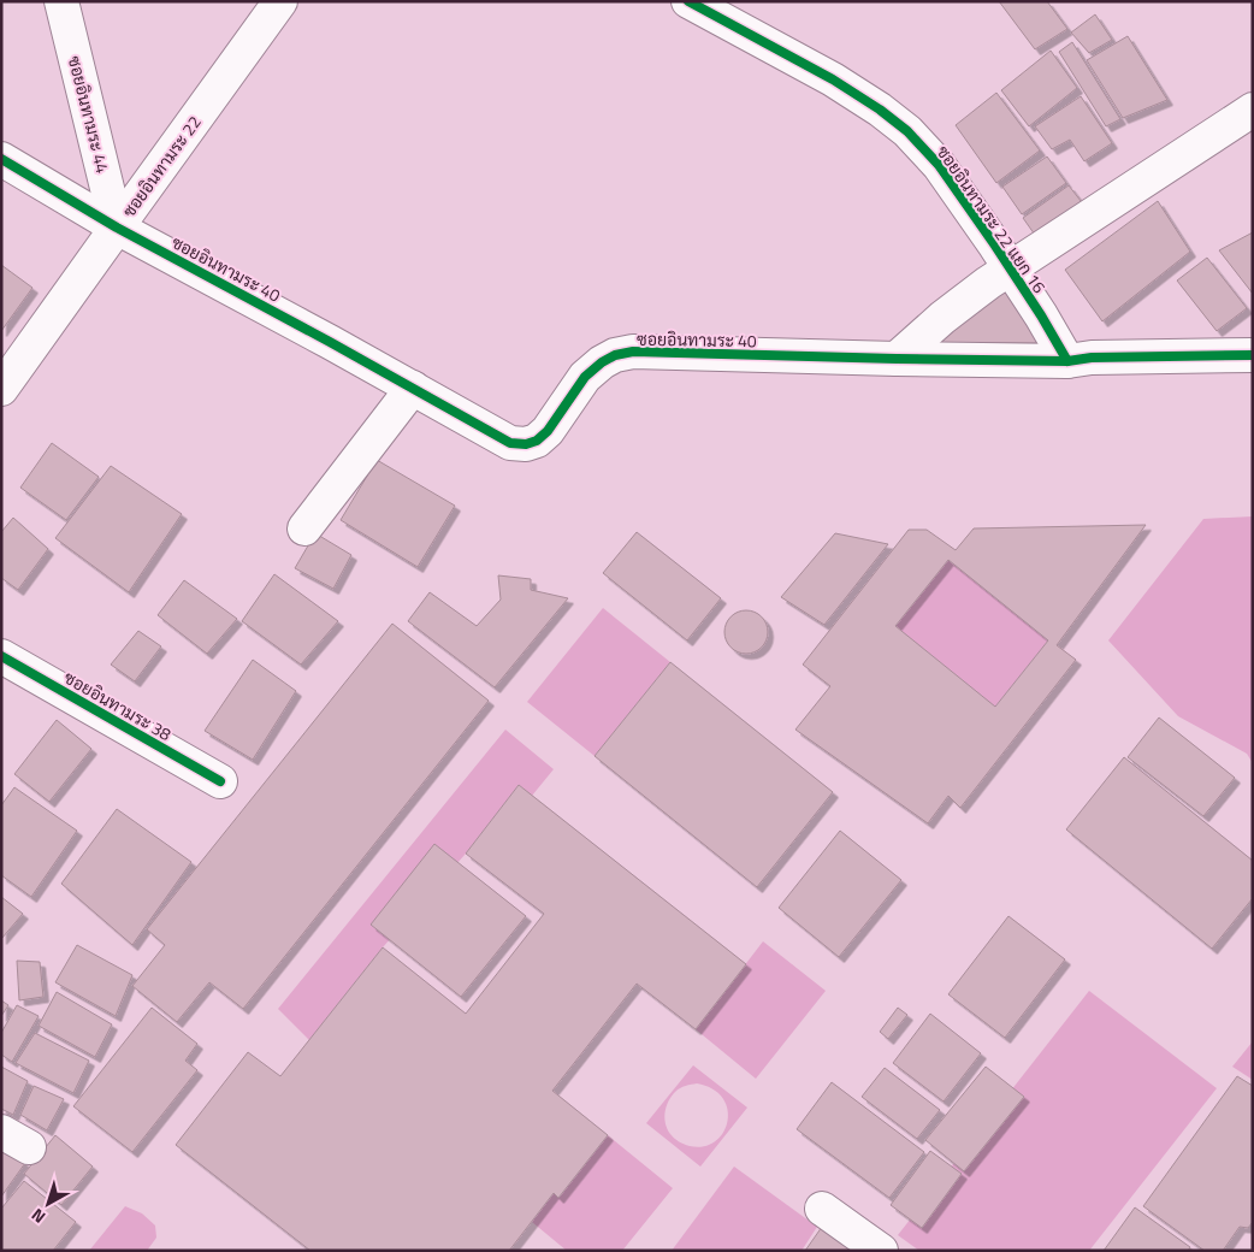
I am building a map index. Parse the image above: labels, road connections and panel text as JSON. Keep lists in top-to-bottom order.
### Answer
{
  "streets": {
    "street": [
      "ซอยอินทามระ 44",
      "ซอยอินทามระ 22",
      "ซอยอินทามระ 22 แยก 16",
      "ซอยอินทามระ 40",
      "ซอยอินทามระ 38"
    ]
  },
  "crossings": [
    ["ซอยอินทามระ 44", "ซอยอินทามระ 22"],
    ["ซอยอินทามระ 44", "ซอยอินทามระ 40"],
    ["ซอยอินทามระ 22", "ซอยอินทามระ 40"],
    ["ซอยอินทามระ 22 แยก 16", "ซอยอินทามระ 40"]
  ],
  "north": "bottom left"
}
